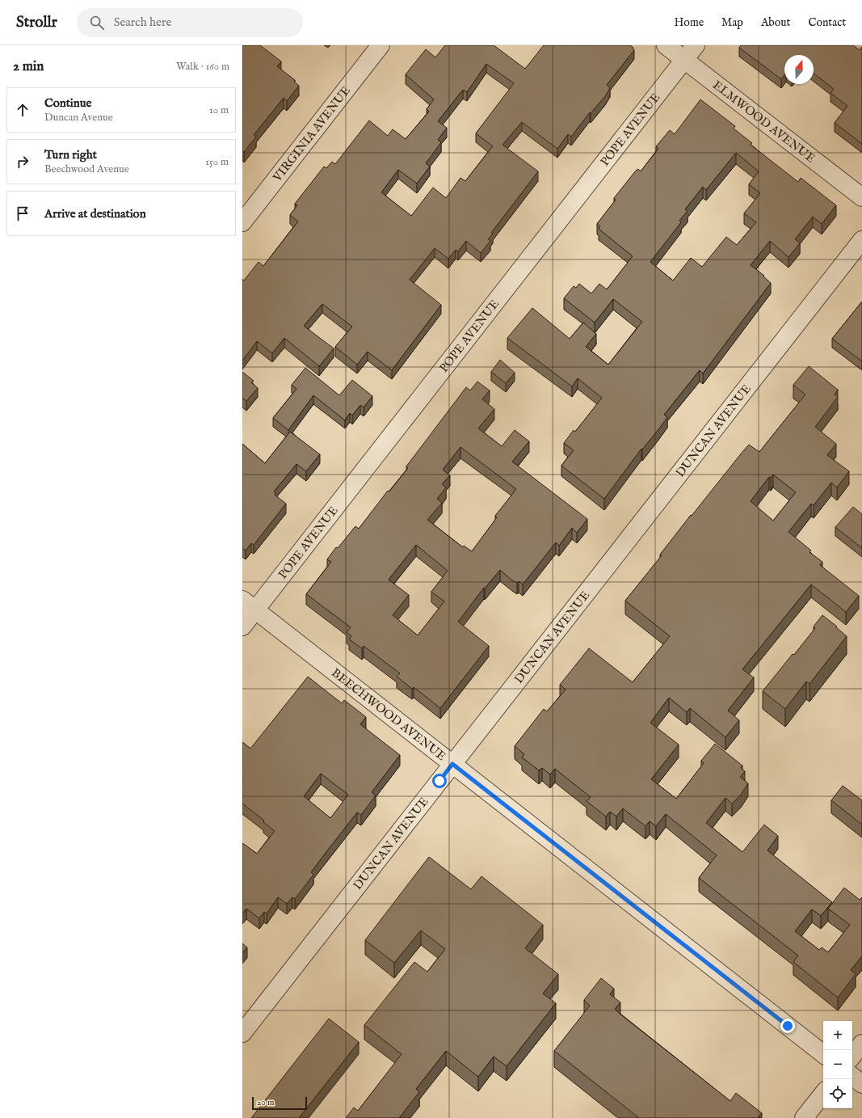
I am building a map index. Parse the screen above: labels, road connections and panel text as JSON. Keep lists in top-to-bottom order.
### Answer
{
  "streets": {
    "street": [
      "ELMWOOD AVENUE",
      "POPE AVENUE",
      "VIRGINIA AVENUE",
      "DUNCAN AVENUE",
      "BEECHWOOD AVENUE"
    ]
  },
  "crossings": [
    ["ELMWOOD AVENUE", "POPE AVENUE"],
    ["POPE AVENUE", "BEECHWOOD AVENUE"],
    ["DUNCAN AVENUE", "BEECHWOOD AVENUE"]
  ],
  "scale_bar": "20 m",
  "north": "top",
  "page": {
    "header": "Strollr",
    "search": "Search here",
    "nav": [
      "Home",
      "Map",
      "About",
      "Contact"
    ],
    "heading": ["2 min", "Walk · 160 m"],
    "list": [
      ["Continue", "Duncan Avenue", "10 m"],
      ["Turn right", "Beechwood Avenue", "150 m"],
      "Arrive at destination"
    ],
    "map_buttons": ["+", "−"],
    "scale": "20 m"
  }
}
